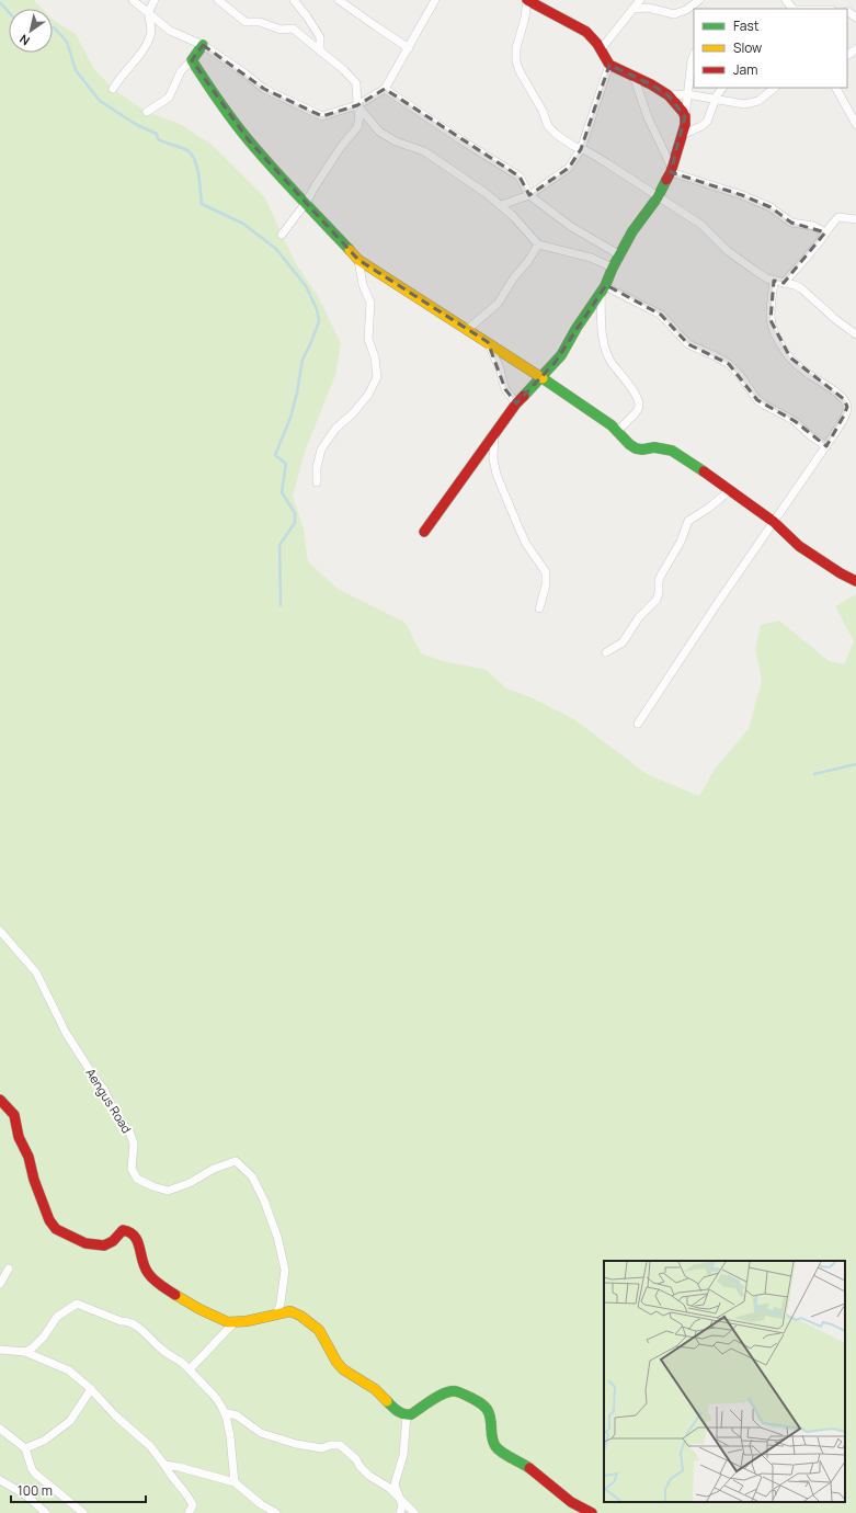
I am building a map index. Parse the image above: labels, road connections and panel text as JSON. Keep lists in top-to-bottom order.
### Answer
{
  "streets": {
    "street": ["Aengus Road"]
  },
  "legend": ["Fast", "Slow", "Jam"],
  "scale_bar": "100 m",
  "north": "bottom left"
}
